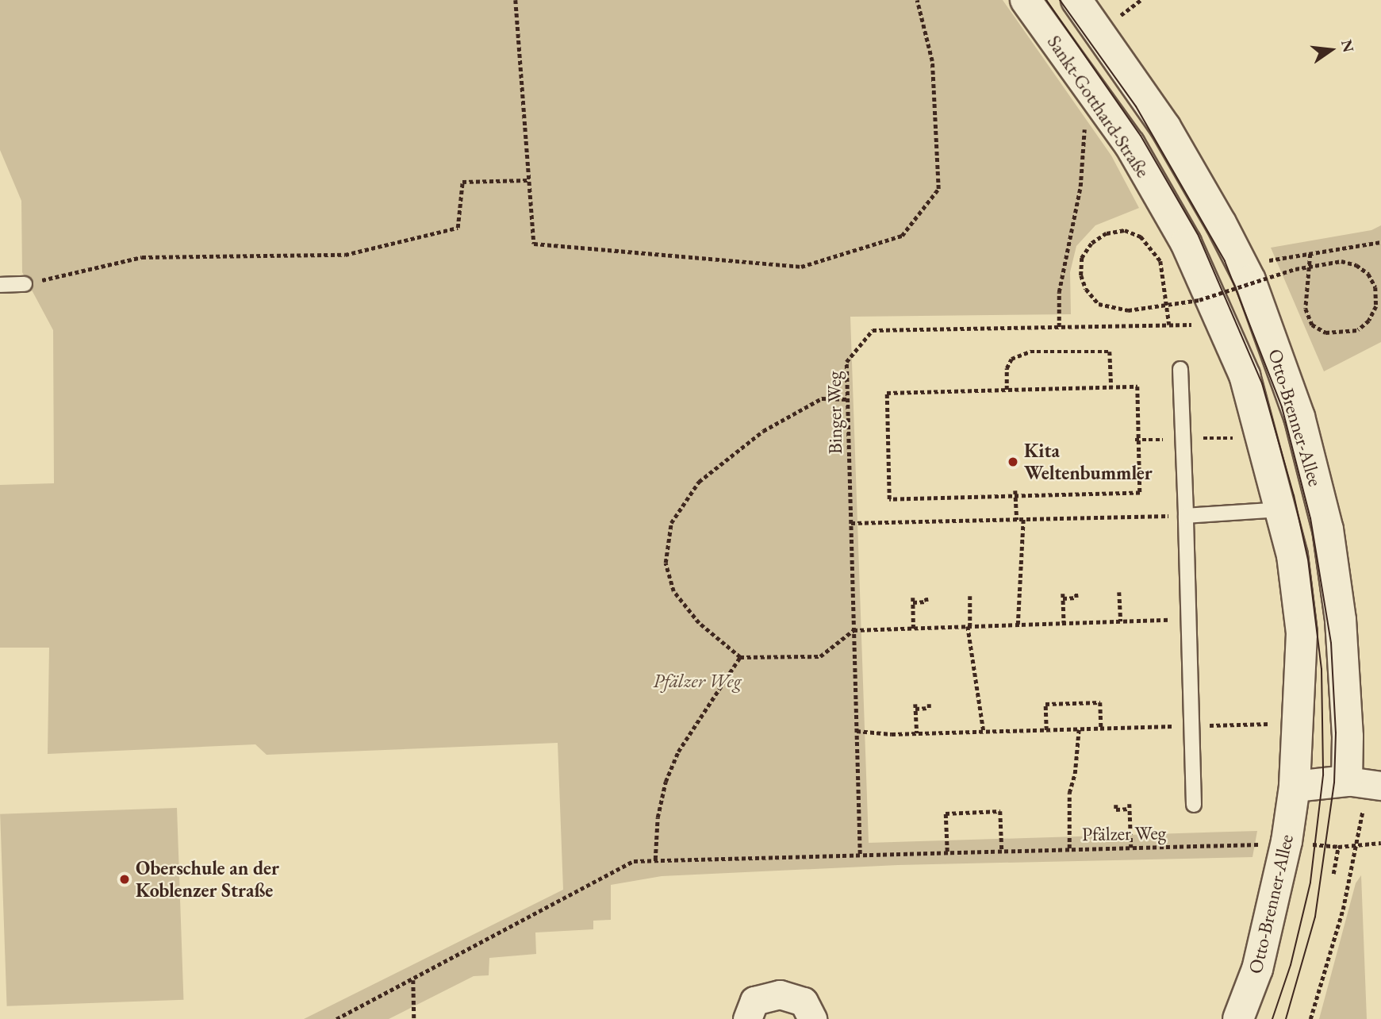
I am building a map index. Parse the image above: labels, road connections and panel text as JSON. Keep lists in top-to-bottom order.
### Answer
{
  "streets": {
    "street": ["Sankt-Gotthard-Straße", "Otto-Brenner-Allee"],
    "path": ["Binger Weg", "Pfälzer Weg"]
  },
  "crossings": [
    ["Sankt-Gotthard-Straße", "Otto-Brenner-Allee"],
    ["Binger Weg", "Otto-Brenner-Allee"],
    ["Binger Weg", "Pfälzer Weg"],
    ["Otto-Brenner-Allee", "Pfälzer Weg"]
  ],
  "parks": ["Pfälzer Weg"],
  "places": ["Kita Weltenbummler", "Oberschule an der Koblenzer Straße"],
  "north": "right"
}
